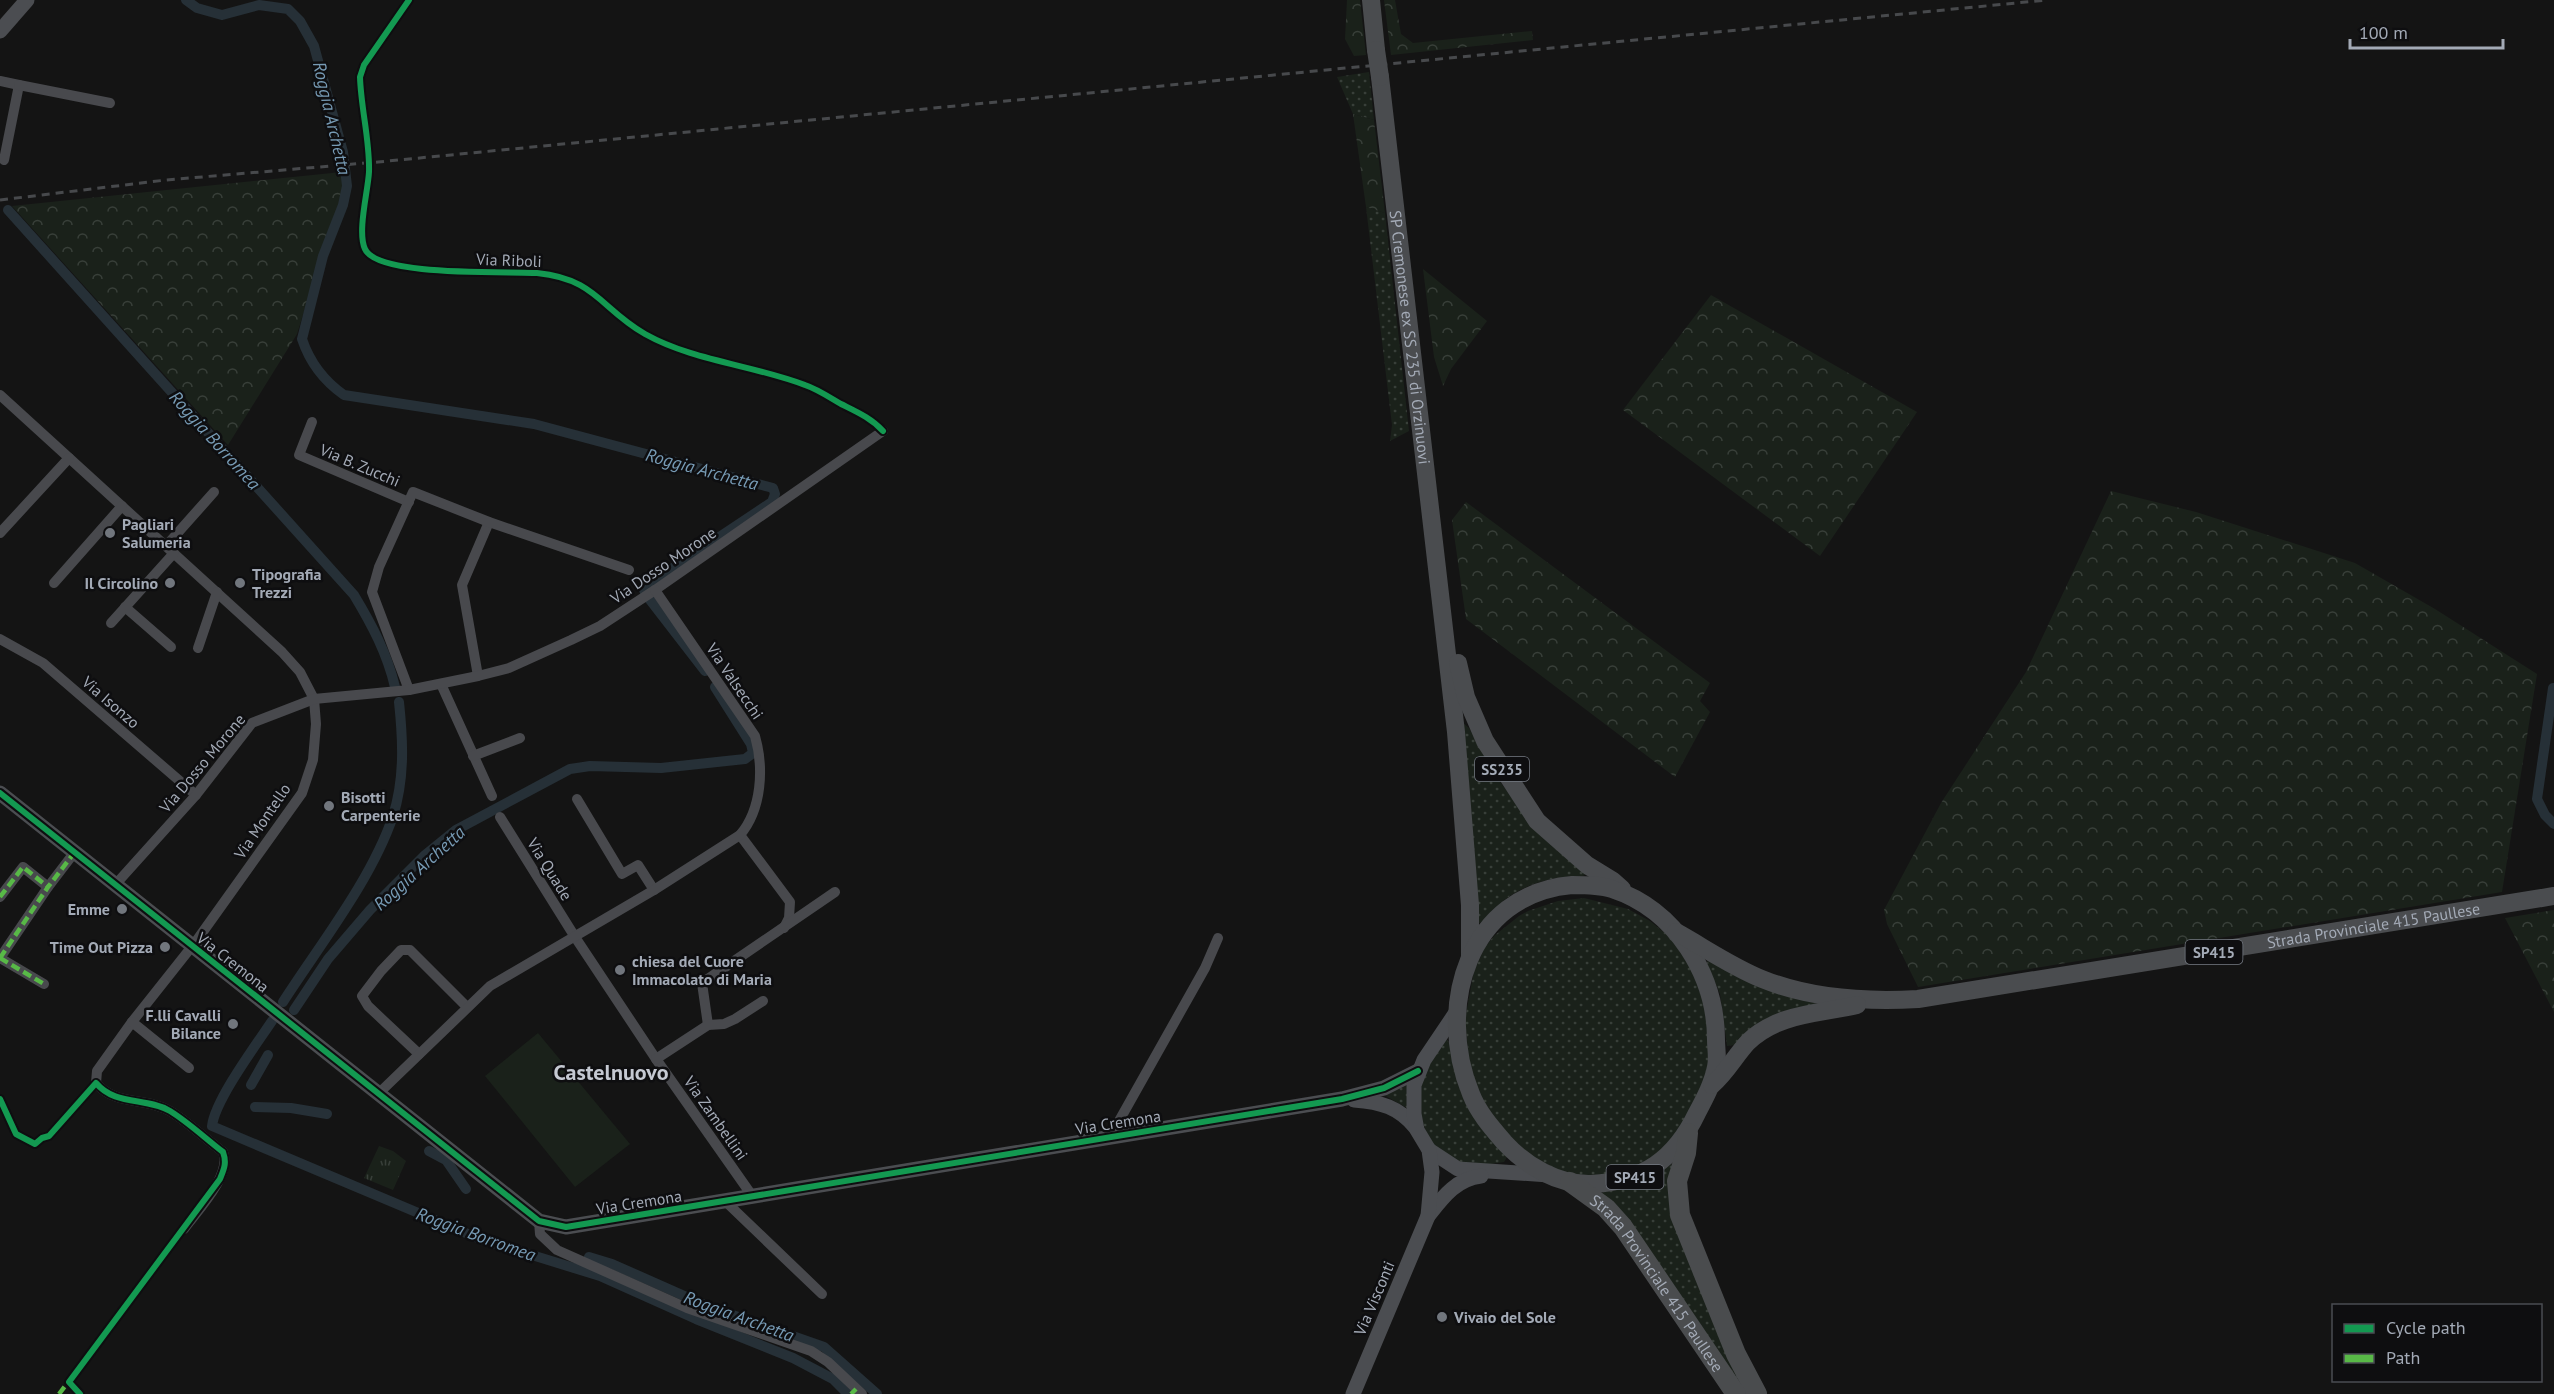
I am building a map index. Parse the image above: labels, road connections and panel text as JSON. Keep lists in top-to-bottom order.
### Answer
{
  "streets": {
    "highway": ["Strada Provinciale 415 Paullese", "SP415"],
    "main road": ["SP Cremonese ex SS 235 di Orzinuovi", "SS235"],
    "street": [
      "Via B. Zucchi",
      "Via Dosso Morone",
      "Via Valsecchi",
      "Via Isonzo",
      "Via Montello",
      "Via Quade",
      "Via Cremona",
      "Via Zambellini",
      "Via Visconti"
    ],
    "cycle path": ["Via Riboli"]
  },
  "crossings": [
    ["SP Cremonese ex SS 235 di Orzinuovi", "SS235"],
    ["Via B. Zucchi", "Via Dosso Morone"],
    ["Via Dosso Morone", "Via Valsecchi"],
    ["Via Dosso Morone", "Via Isonzo"],
    ["Via Dosso Morone", "Via Montello"],
    ["Via Dosso Morone", "Via Cremona"],
    ["Via Valsecchi", "Via Quade"],
    ["Via Valsecchi", "Via Cremona"],
    ["Via Valsecchi", "Via Zambellini"],
    ["SS235", "SP415"],
    ["Via Montello", "Via Cremona"],
    ["Via Quade", "Via Zambellini"],
    ["Strada Provinciale 415 Paullese", "SP415"],
    ["Via Cremona", "Via Zambellini"]
  ],
  "districts": ["Castelnuovo"],
  "water": ["Roggia Archetta", "Roggia Borromea"],
  "places": [
    "Pagliari Salumeria",
    "Il Circolino",
    "Tipografia Trezzi",
    "Bisotti Carpenterie",
    "Emme",
    "Time Out Pizza",
    "chiesa del Cuore Immacolato di Maria",
    "F.lli Cavalli Bilance",
    "Vivaio del Sole"
  ],
  "legend": ["Cycle path", "Path"],
  "scale_bar": "100 m"
}
